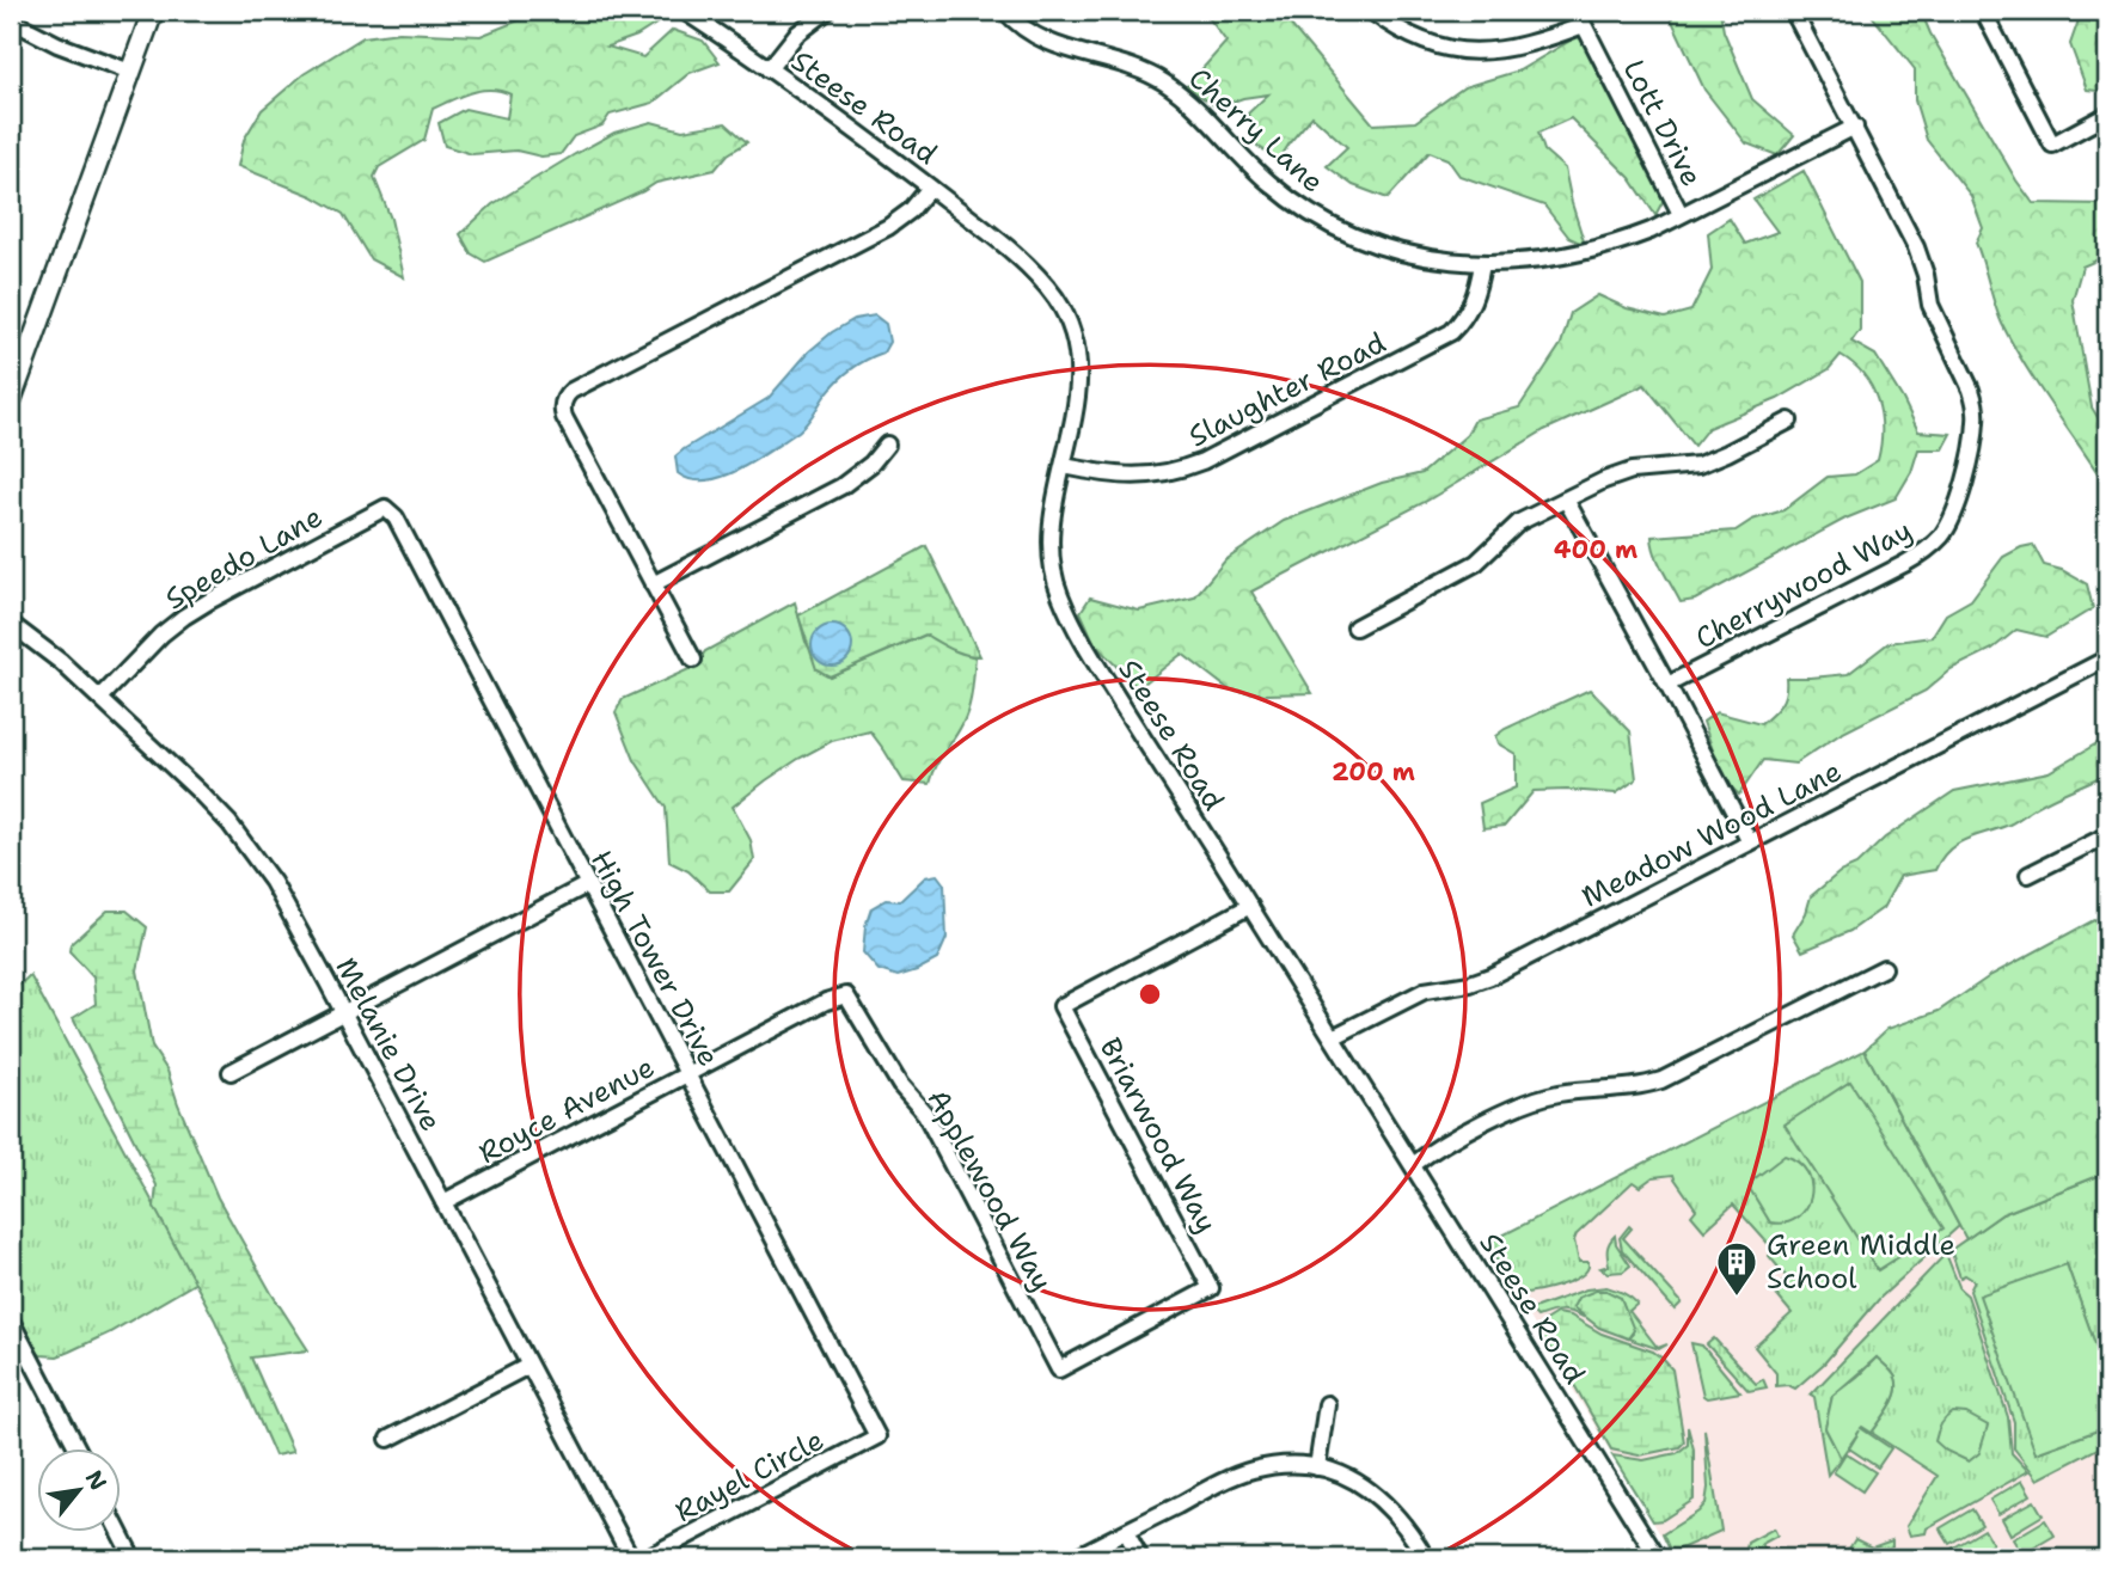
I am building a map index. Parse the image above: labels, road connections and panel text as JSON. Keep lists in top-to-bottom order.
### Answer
{
  "streets": {
    "street": [
      "Steese Road",
      "Lott Drive",
      "Cherry Lane",
      "Slaughter Road",
      "Speedo Lane",
      "Cherrywood Way",
      "Meadow Wood Lane",
      "High Tower Drive",
      "Melanie Drive",
      "Royce Avenue",
      "Briarwood Way",
      "Applewood Way",
      "Rayel Circle"
    ]
  },
  "crossings": [
    ["Steese Road", "Slaughter Road"],
    ["Steese Road", "Meadow Wood Lane"],
    ["Steese Road", "Briarwood Way"],
    ["Lott Drive", "Cherry Lane"],
    ["Cherry Lane", "Slaughter Road"],
    ["Cherry Lane", "Cherrywood Way"],
    ["Speedo Lane", "High Tower Drive"],
    ["Speedo Lane", "Melanie Drive"],
    ["High Tower Drive", "Royce Avenue"],
    ["High Tower Drive", "Rayel Circle"],
    ["Melanie Drive", "Royce Avenue"],
    ["Royce Avenue", "Applewood Way"],
    ["Briarwood Way", "Applewood Way"]
  ],
  "places": {
    "building": ["Green Middle School"]
  },
  "north": "top right",
  "rings": ["400 m", "200 m"]
}
